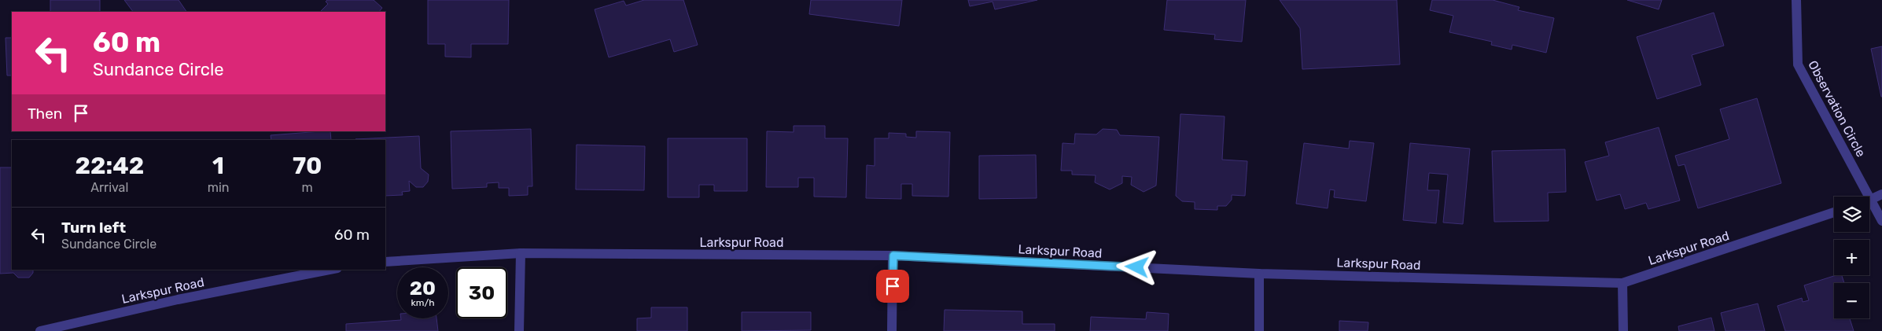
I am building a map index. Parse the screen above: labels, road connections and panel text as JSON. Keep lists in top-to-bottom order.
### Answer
{
  "streets": {
    "street": ["Observation Circle", "Larkspur Road"]
  },
  "page": {
    "turn": ["60 m", "Sundance Circle"],
    "then": "Then",
    "eta": [
      "22:42",
      "Arrival",
      "1",
      "min",
      "70",
      "m"
    ],
    "map_buttons": ["+", "−"],
    "list": [
      {
        "name": "Turn left",
        "note": "Sundance Circle",
        "value": "60 m"
      }
    ],
    "speed": "20 km/h",
    "limit": "30"
  }
}
